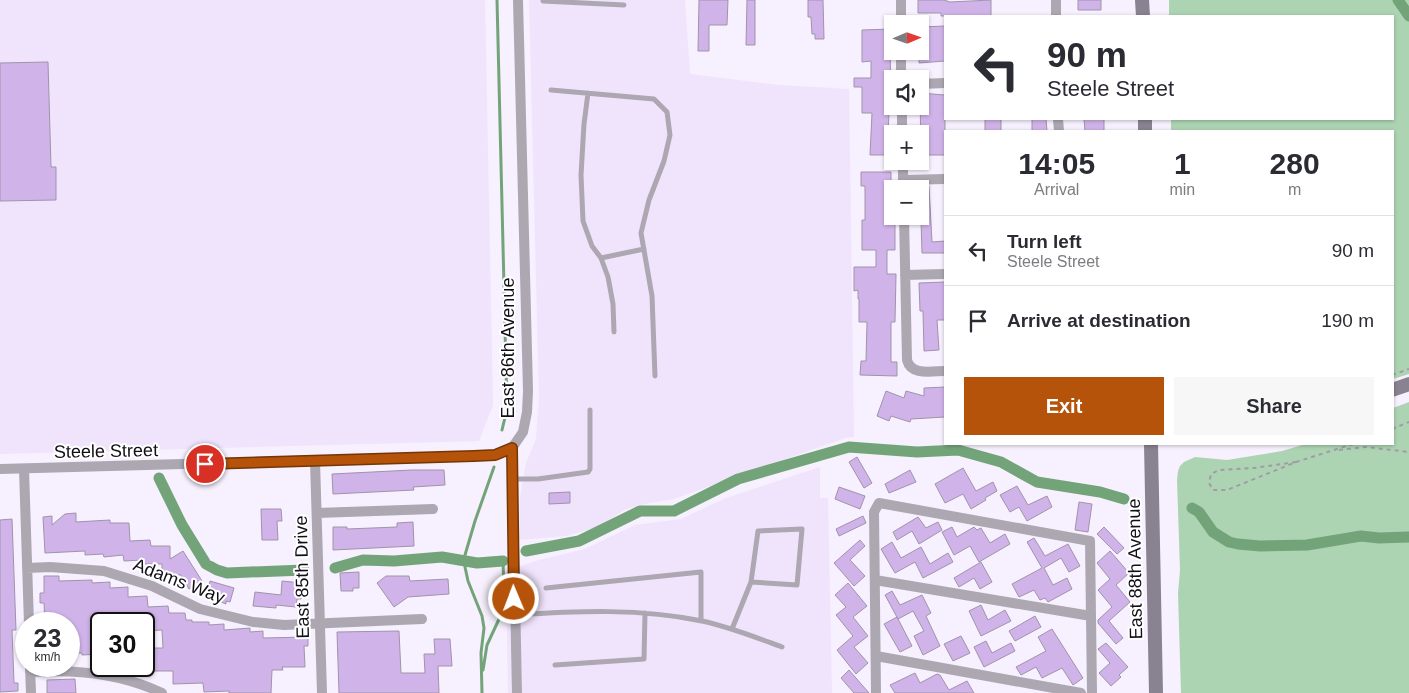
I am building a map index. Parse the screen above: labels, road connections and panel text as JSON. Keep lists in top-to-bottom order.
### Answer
{
  "streets": {
    "main road": ["East 88th Avenue"],
    "street": [
      "East 86th Avenue",
      "Steele Street",
      "East 85th Drive",
      "Adams Way"
    ]
  },
  "crossings": [
    ["East 86th Avenue", "Steele Street"],
    ["Steele Street", "East 85th Drive"],
    ["East 85th Drive", "Adams Way"]
  ],
  "north": "right",
  "page": {
    "map_buttons": ["+", "−"],
    "turn": ["90 m", "Steele Street"],
    "eta": [
      "14:05",
      "Arrival",
      "1",
      "min",
      "280",
      "m"
    ],
    "list": [
      {
        "name": "Turn left",
        "note": "Steele Street",
        "value": "90 m"
      },
      {
        "name": "Arrive at destination",
        "value": "190 m"
      }
    ],
    "buttons": ["Exit", "Share"],
    "speed": "23 km/h",
    "limit": "30"
  }
}
